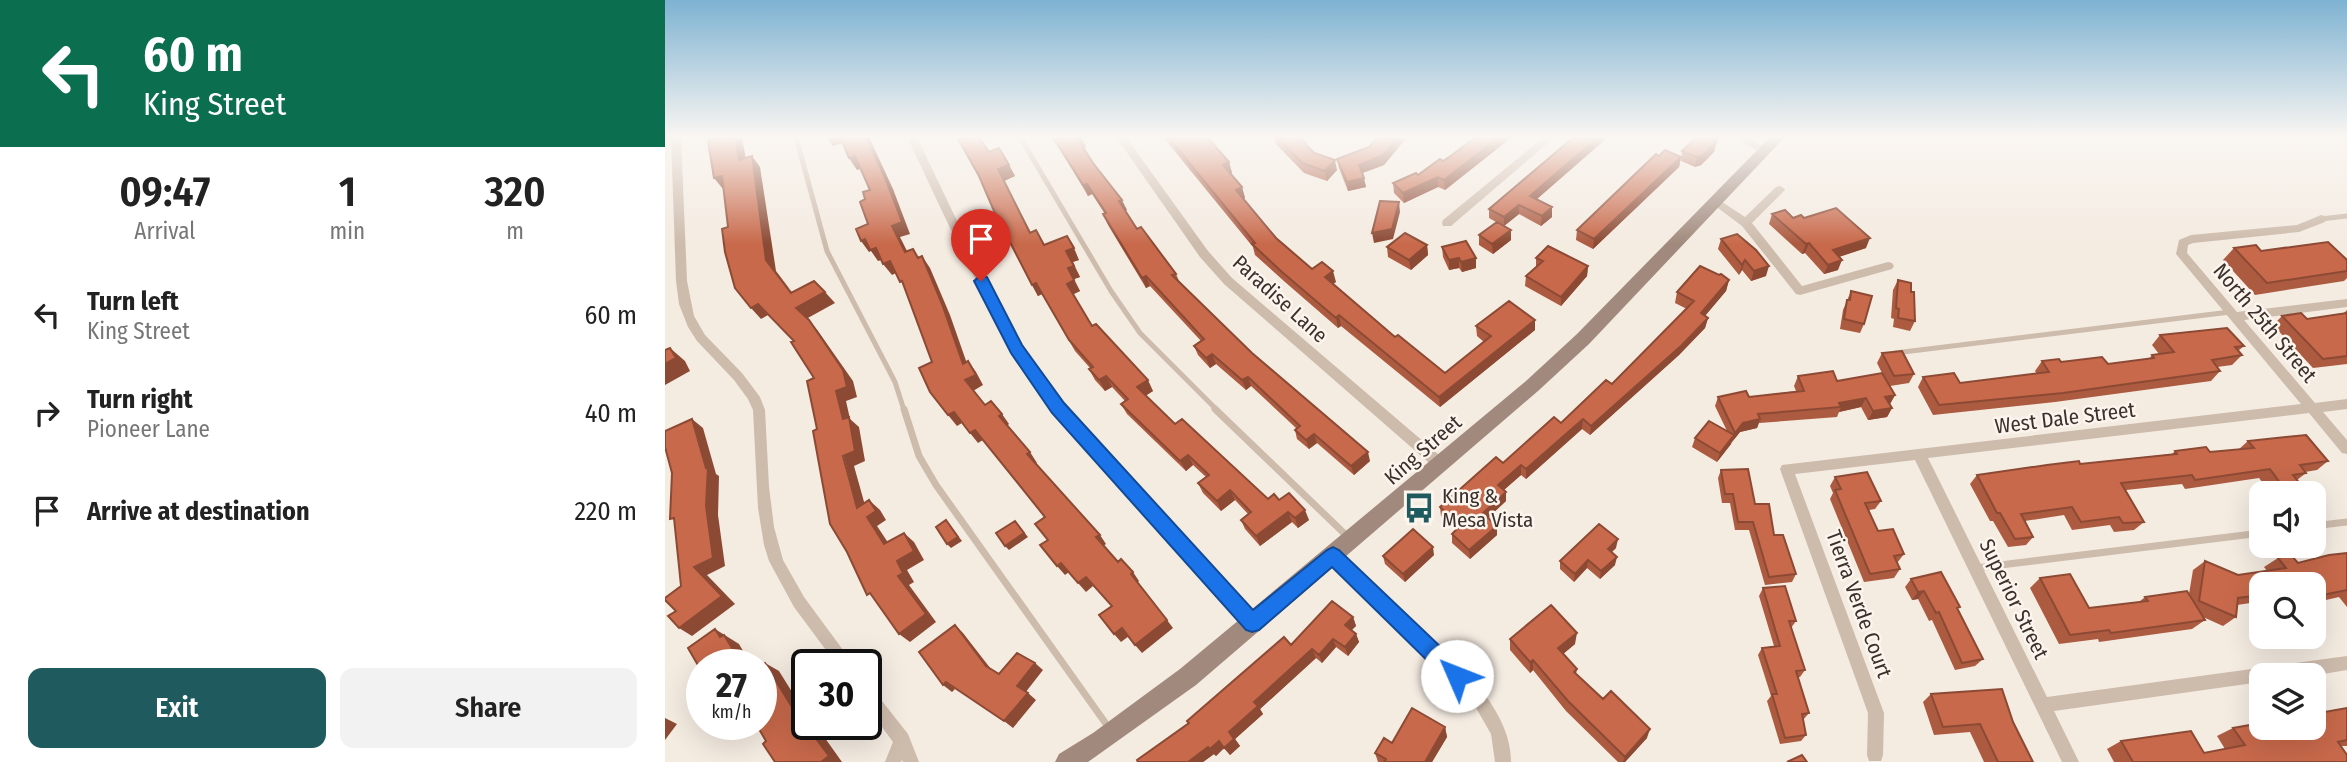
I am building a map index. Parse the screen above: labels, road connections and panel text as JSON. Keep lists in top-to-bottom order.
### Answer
{
  "streets": {
    "street": [
      "Paradise Lane",
      "North 25th Street",
      "West Dale Street",
      "King Street",
      "Superior Street",
      "Tierra Verde Court"
    ]
  },
  "crossings": [
    ["Paradise Lane", "King Street"],
    ["North 25th Street", "West Dale Street"],
    ["West Dale Street", "Superior Street"],
    ["West Dale Street", "Tierra Verde Court"]
  ],
  "places": {
    "bus stop": ["King & Mesa Vista"]
  },
  "page": {
    "turn": ["60 m", "King Street"],
    "eta": [
      "09:47",
      "Arrival",
      "1",
      "min",
      "320",
      "m"
    ],
    "list": [
      {
        "name": "Turn left",
        "note": "King Street",
        "value": "60 m"
      },
      {
        "name": "Turn right",
        "note": "Pioneer Lane",
        "value": "40 m"
      },
      {
        "name": "Arrive at destination",
        "value": "220 m"
      }
    ],
    "speed": "27 km/h",
    "limit": "30",
    "buttons": ["Exit", "Share"]
  }
}
